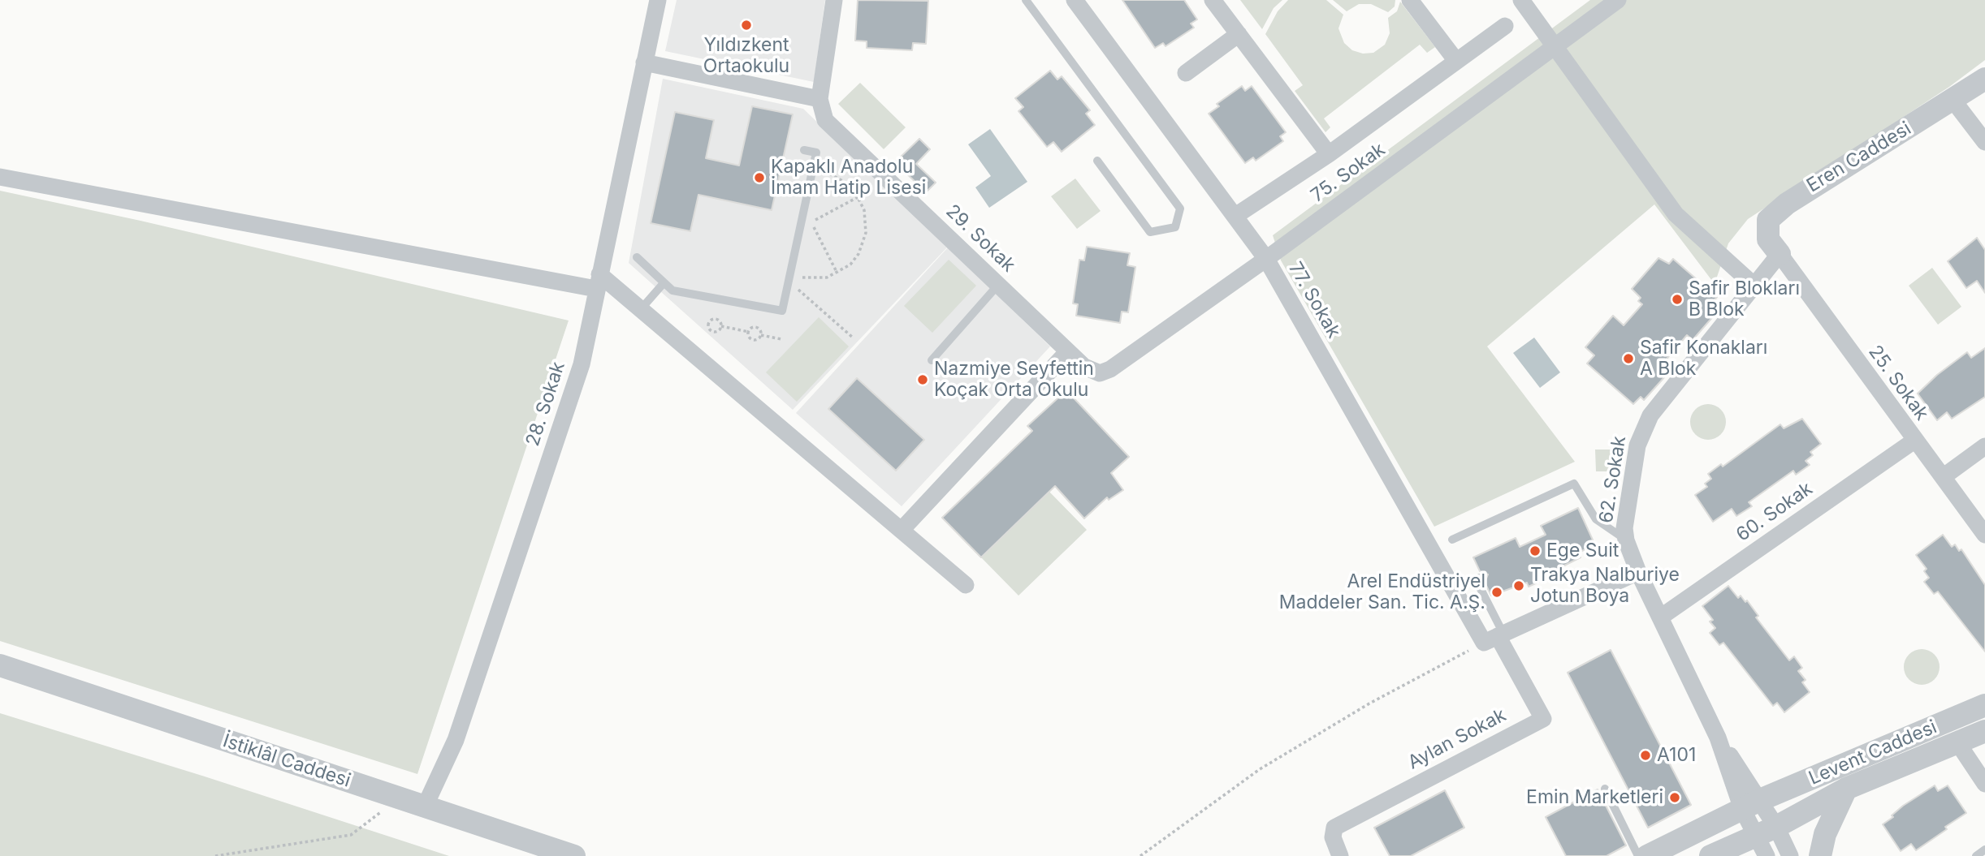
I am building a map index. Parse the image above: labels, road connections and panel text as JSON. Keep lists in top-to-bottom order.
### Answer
{
  "streets": {
    "street": [
      "Eren Caddesi",
      "75. Sokak",
      "29. Sokak",
      "77. Sokak",
      "25. Sokak",
      "28. Sokak",
      "62. Sokak",
      "60. Sokak",
      "Aylan Sokak",
      "Levent Caddesi",
      "İstiklâl Caddesi"
    ]
  },
  "crossings": [
    ["Eren Caddesi", "25. Sokak"],
    ["Eren Caddesi", "62. Sokak"],
    ["75. Sokak", "29. Sokak"],
    ["75. Sokak", "77. Sokak"],
    ["77. Sokak", "Aylan Sokak"],
    ["25. Sokak", "62. Sokak"],
    ["25. Sokak", "60. Sokak"],
    ["28. Sokak", "İstiklâl Caddesi"],
    ["62. Sokak", "60. Sokak"],
    ["62. Sokak", "Levent Caddesi"]
  ],
  "places": [
    "Yıldızkent Ortaokulu",
    "Kapaklı Anadolu İmam Hatip Lisesi",
    "Safir Blokları B Blok",
    "Safir Konakları A Blok",
    "Nazmiye Seyfettin Koçak Orta Okulu",
    "Ege Suit",
    "Trakya Nalburiye Jotun Boya",
    "Arel Endüstriyel Maddeler San. Tic. A.Ş.",
    "A101",
    "Emin Marketleri"
  ]
}
